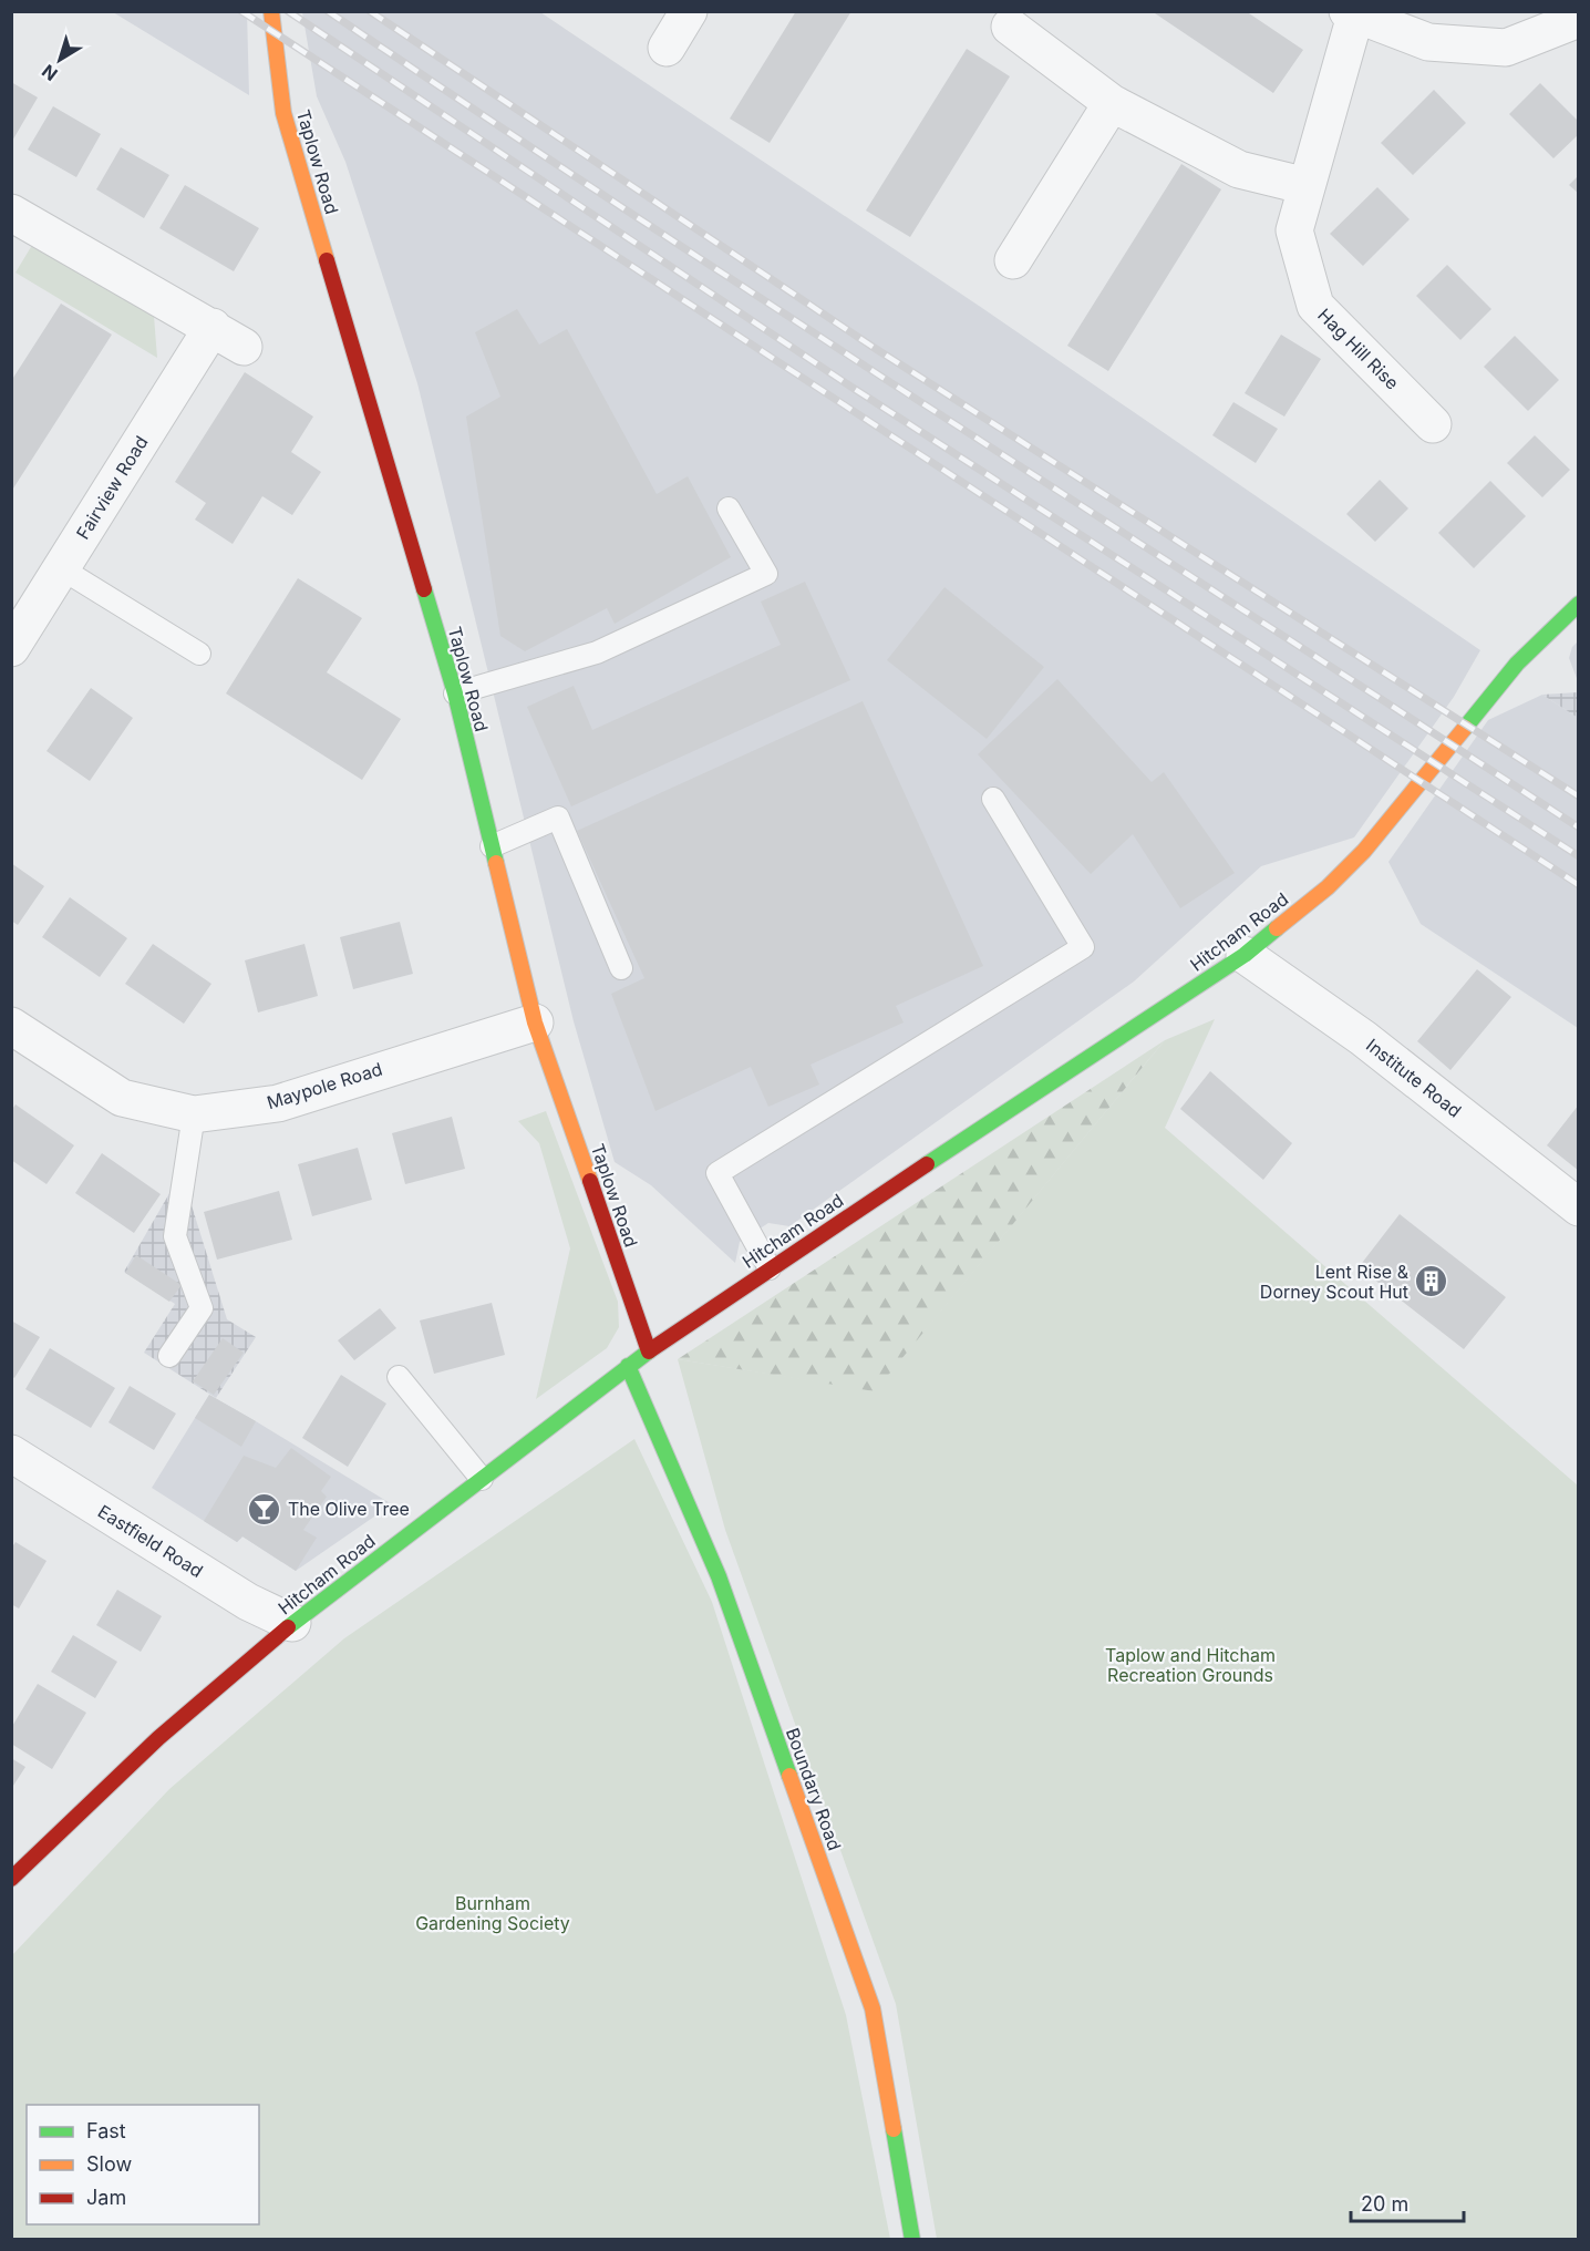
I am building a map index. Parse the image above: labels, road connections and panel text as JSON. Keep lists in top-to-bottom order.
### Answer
{
  "streets": {
    "street": [
      "Taplow Road",
      "Hag Hill Rise",
      "Fairview Road",
      "Hitcham Road",
      "Institute Road",
      "Maypole Road",
      "Eastfield Road",
      "Boundary Road"
    ]
  },
  "crossings": [
    ["Taplow Road", "Hitcham Road"],
    ["Taplow Road", "Maypole Road"],
    ["Hitcham Road", "Institute Road"],
    ["Hitcham Road", "Eastfield Road"],
    ["Hitcham Road", "Boundary Road"]
  ],
  "parks": ["Taplow and Hitcham Recreation Grounds", "Burnham Gardening Society"],
  "places": {
    "building": ["Lent Rise & Dorney Scout Hut"],
    "bar": ["The Olive Tree"]
  },
  "legend": ["Fast", "Slow", "Jam"],
  "scale_bar": "20 m",
  "north": "bottom left"
}
